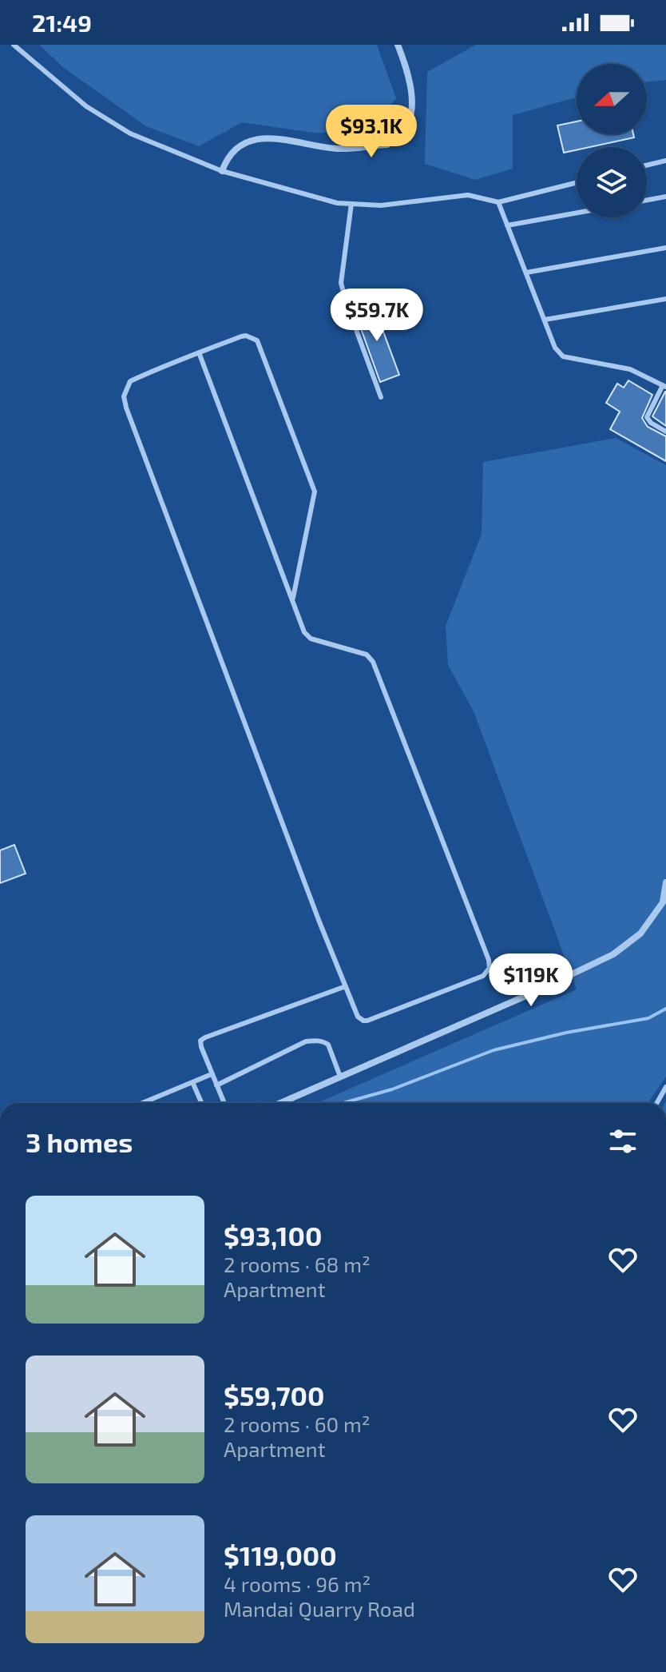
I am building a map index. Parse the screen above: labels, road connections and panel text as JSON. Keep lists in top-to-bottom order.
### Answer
{
  "north": "left",
  "page": {
    "status": "21:49",
    "price": ["$93.1K", "$59.7K", "$119K"],
    "heading": "3 homes",
    "list": [
      {
        "name": "$93,100",
        "note": "2 rooms · 68 m² · Apartment"
      },
      {
        "name": "$59,700",
        "note": "2 rooms · 60 m² · Apartment"
      },
      {
        "name": "$119,000",
        "note": "4 rooms · 96 m² · Mandai Quarry Road"
      }
    ]
  }
}
